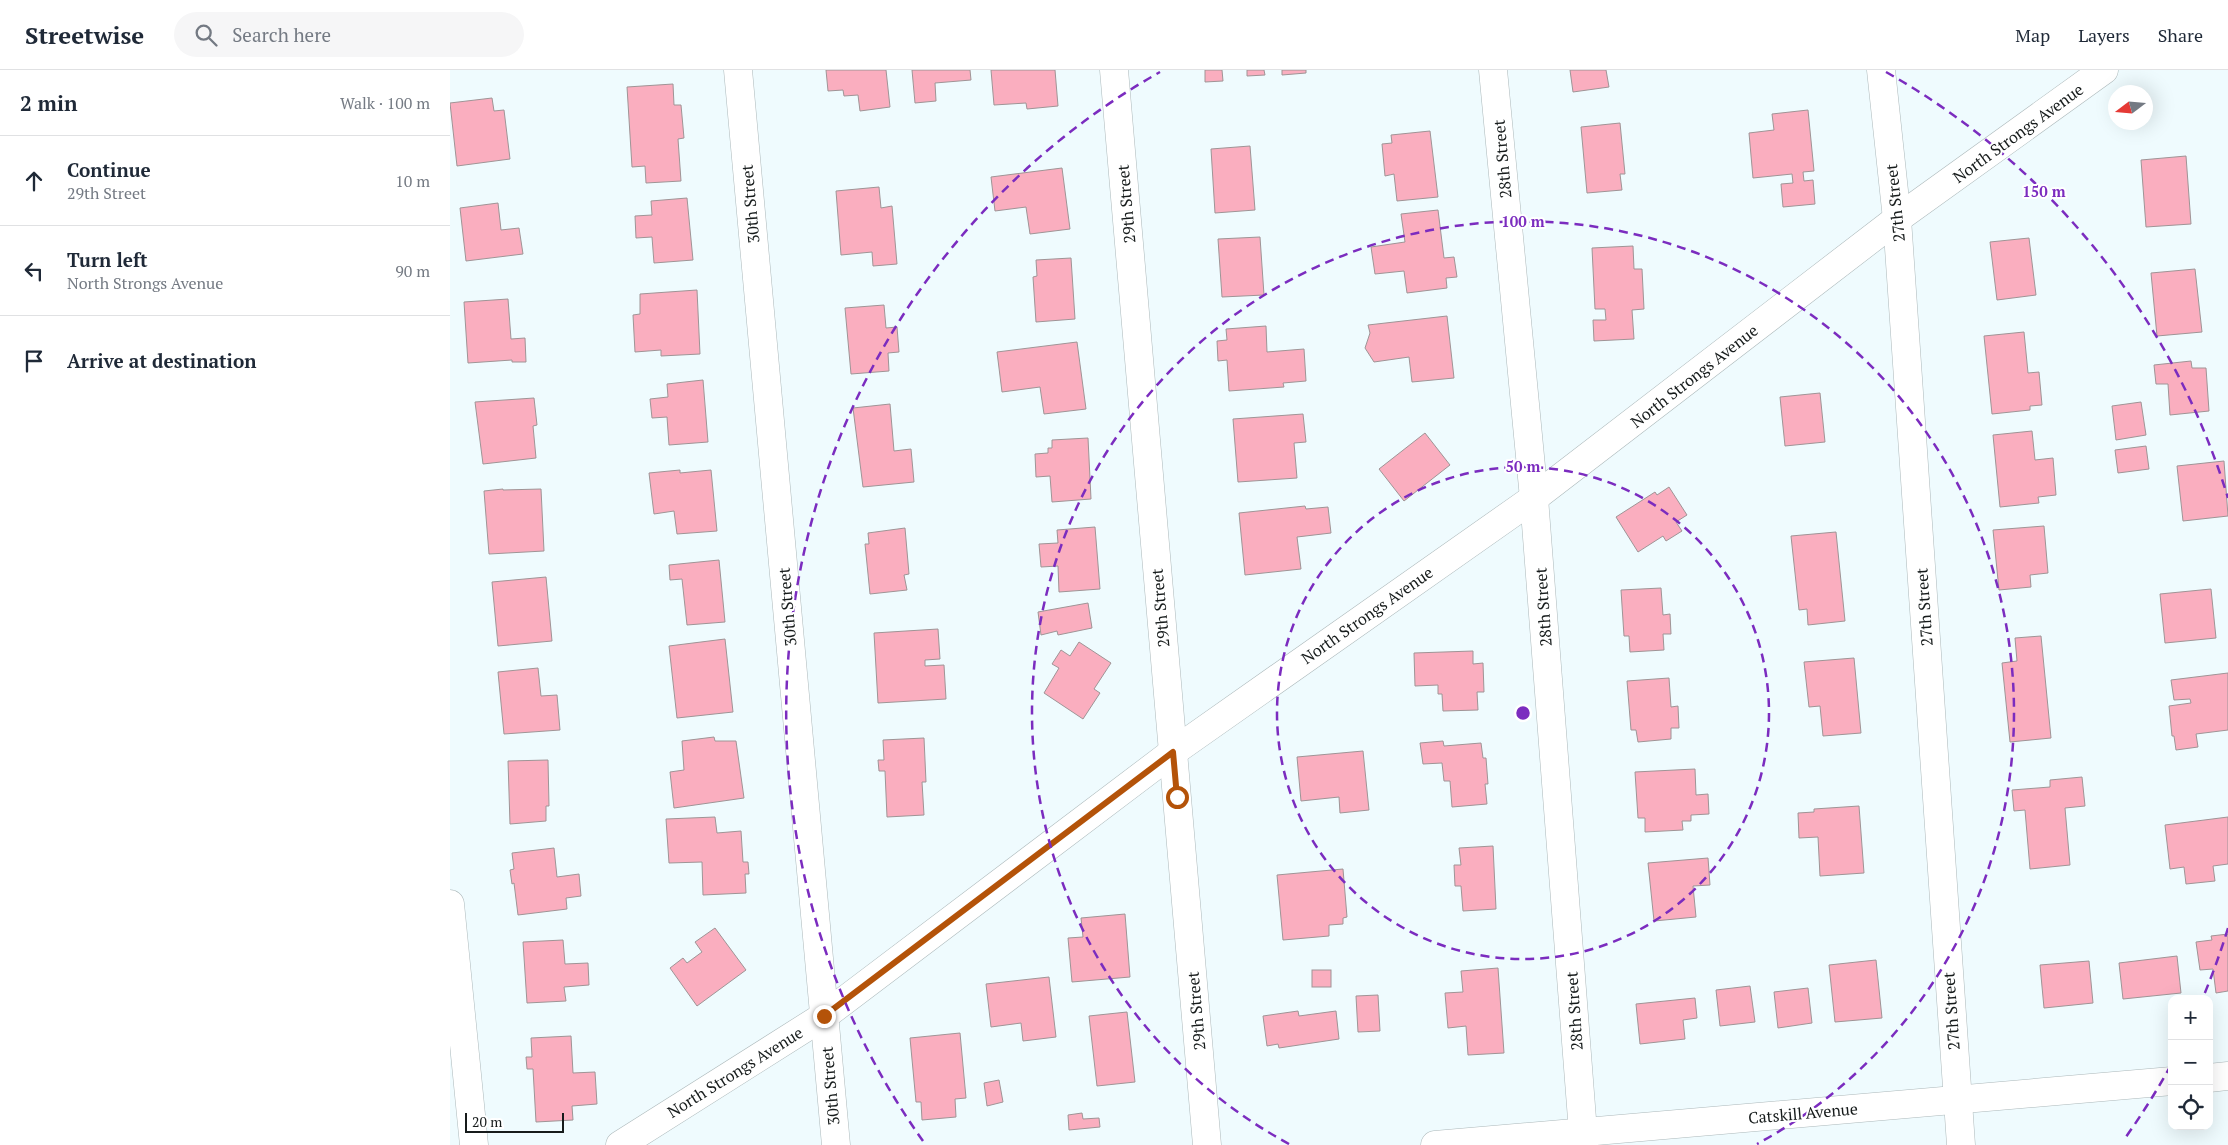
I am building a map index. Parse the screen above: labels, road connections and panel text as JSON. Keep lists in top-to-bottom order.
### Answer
{
  "streets": {
    "street": [
      "North Strongs Avenue",
      "28th Street",
      "27th Street",
      "30th Street",
      "29th Street",
      "Catskill Avenue"
    ]
  },
  "crossings": [
    ["North Strongs Avenue", "28th Street"],
    ["North Strongs Avenue", "27th Street"],
    ["North Strongs Avenue", "30th Street"],
    ["North Strongs Avenue", "29th Street"],
    ["28th Street", "Catskill Avenue"],
    ["27th Street", "Catskill Avenue"]
  ],
  "scale_bar": "20 m",
  "north": "left",
  "page": {
    "header": "Streetwise",
    "search": "Search here",
    "nav": ["Map", "Layers", "Share"],
    "heading": ["2 min", "Walk · 100 m"],
    "list": [
      ["Continue", "29th Street", "10 m"],
      ["Turn left", "North Strongs Avenue", "90 m"],
      "Arrive at destination"
    ],
    "map_buttons": ["+", "−"],
    "scale": "20 m"
  },
  "rings": ["150 m", "100 m", "50 m"]
}
